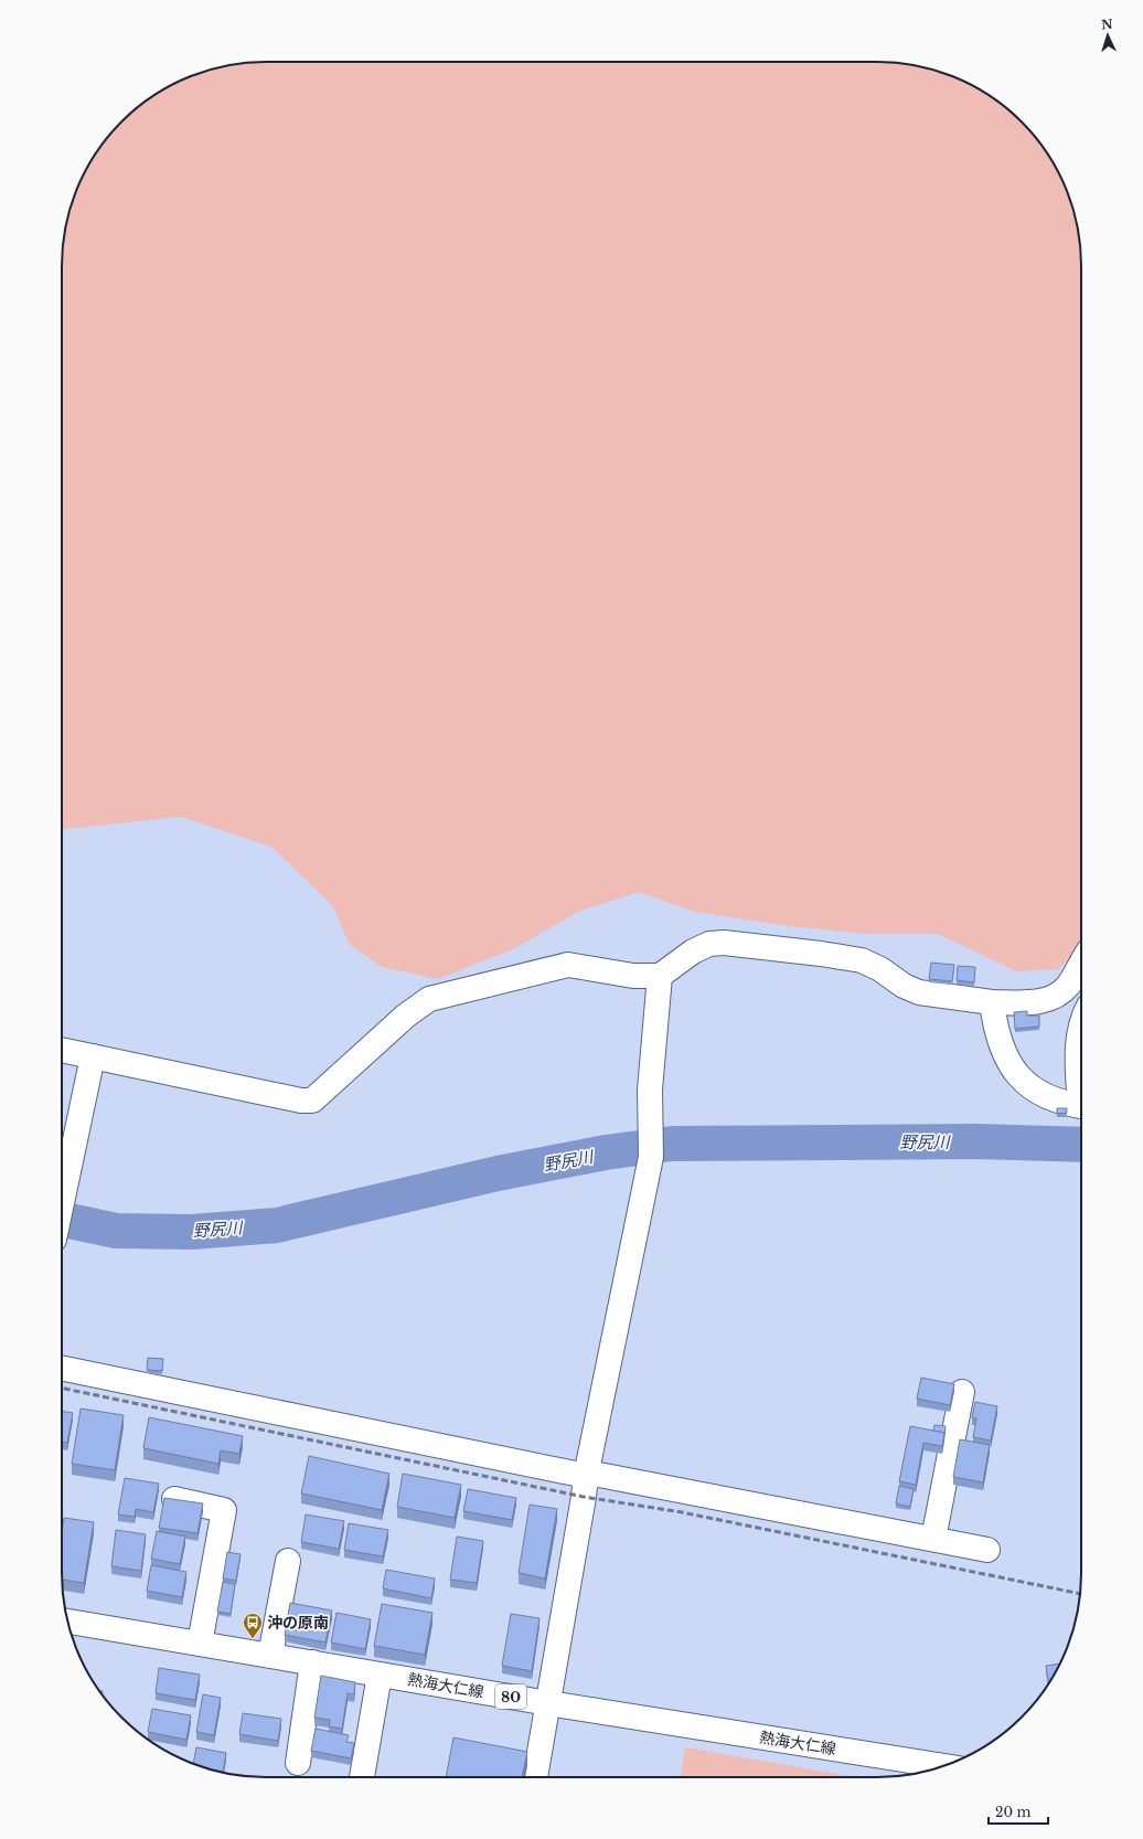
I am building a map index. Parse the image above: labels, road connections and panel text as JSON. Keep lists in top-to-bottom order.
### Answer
{
  "streets": {
    "street": ["熱海大仁線", "80"]
  },
  "water": ["野尻川"],
  "places": {
    "bus stop": ["沖の原南"]
  },
  "scale_bar": "20 m",
  "north": "top"
}
